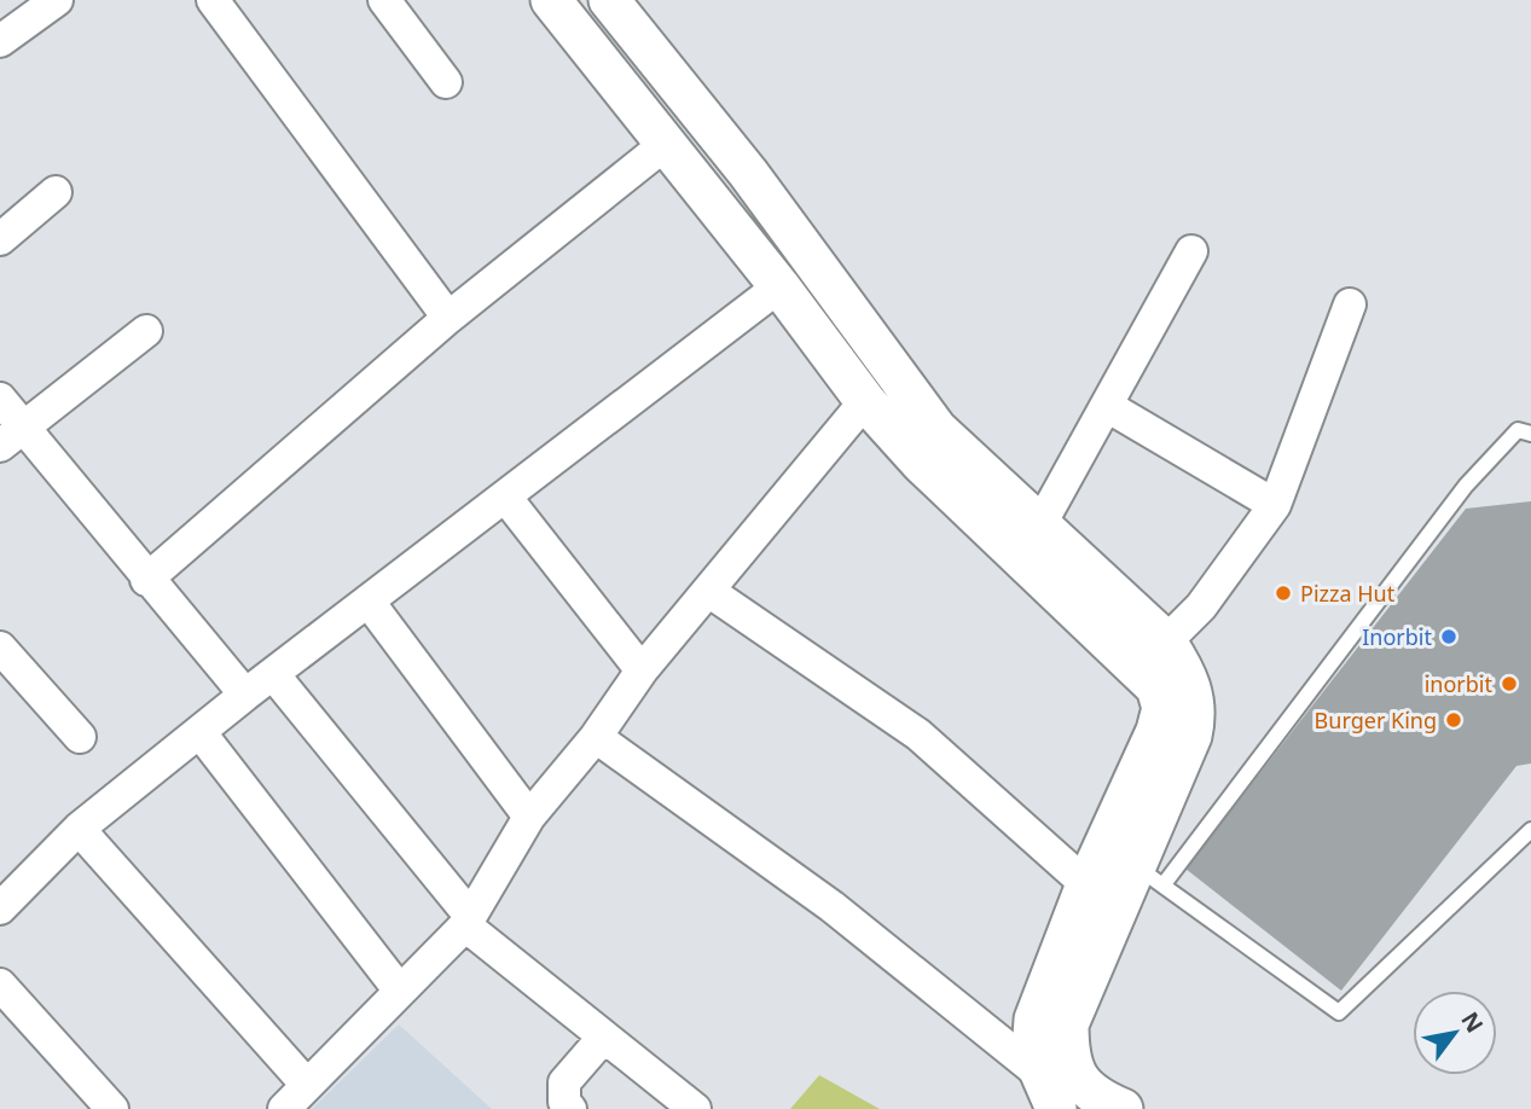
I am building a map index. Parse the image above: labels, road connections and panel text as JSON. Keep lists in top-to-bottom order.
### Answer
{
  "places": [
    "Pizza Hut",
    "Inorbit",
    "inorbit",
    "Burger King"
  ],
  "north": "top right"
}
